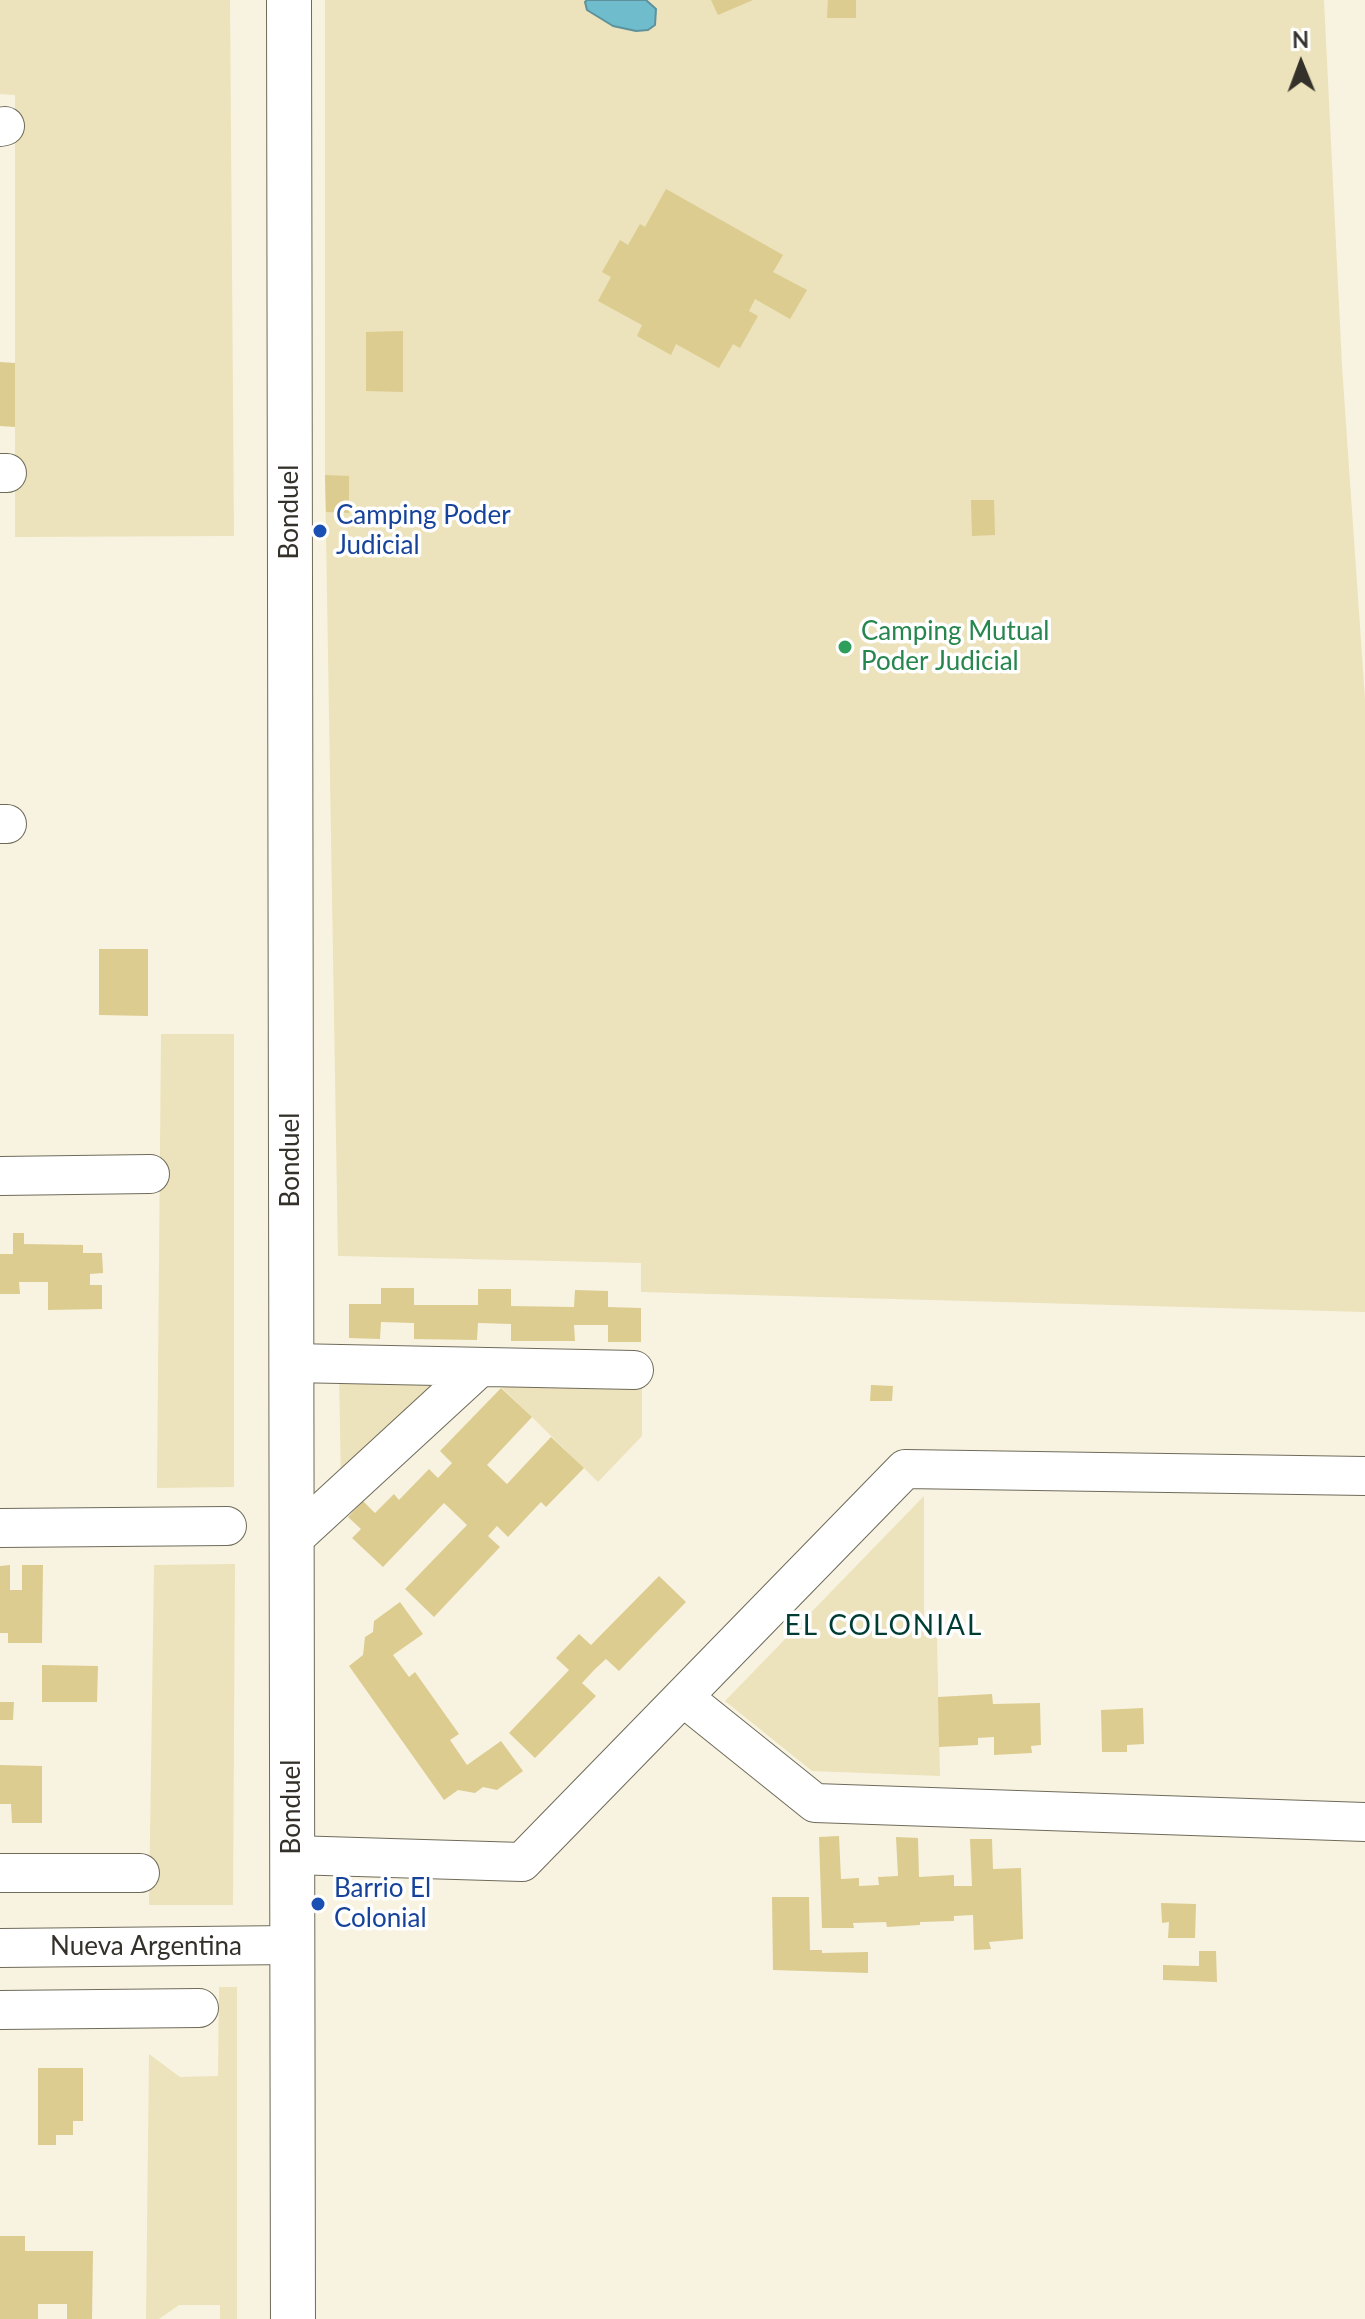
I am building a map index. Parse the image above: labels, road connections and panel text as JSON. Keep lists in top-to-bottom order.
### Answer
{
  "streets": {
    "main road": ["Bonduel"],
    "street": ["Nueva Argentina"]
  },
  "crossings": [
    ["Bonduel", "Nueva Argentina"]
  ],
  "districts": ["EL COLONIAL"],
  "places": ["Camping Poder Judicial", "Camping Mutual Poder Judicial", "Barrio El Colonial"],
  "north": "top"
}
